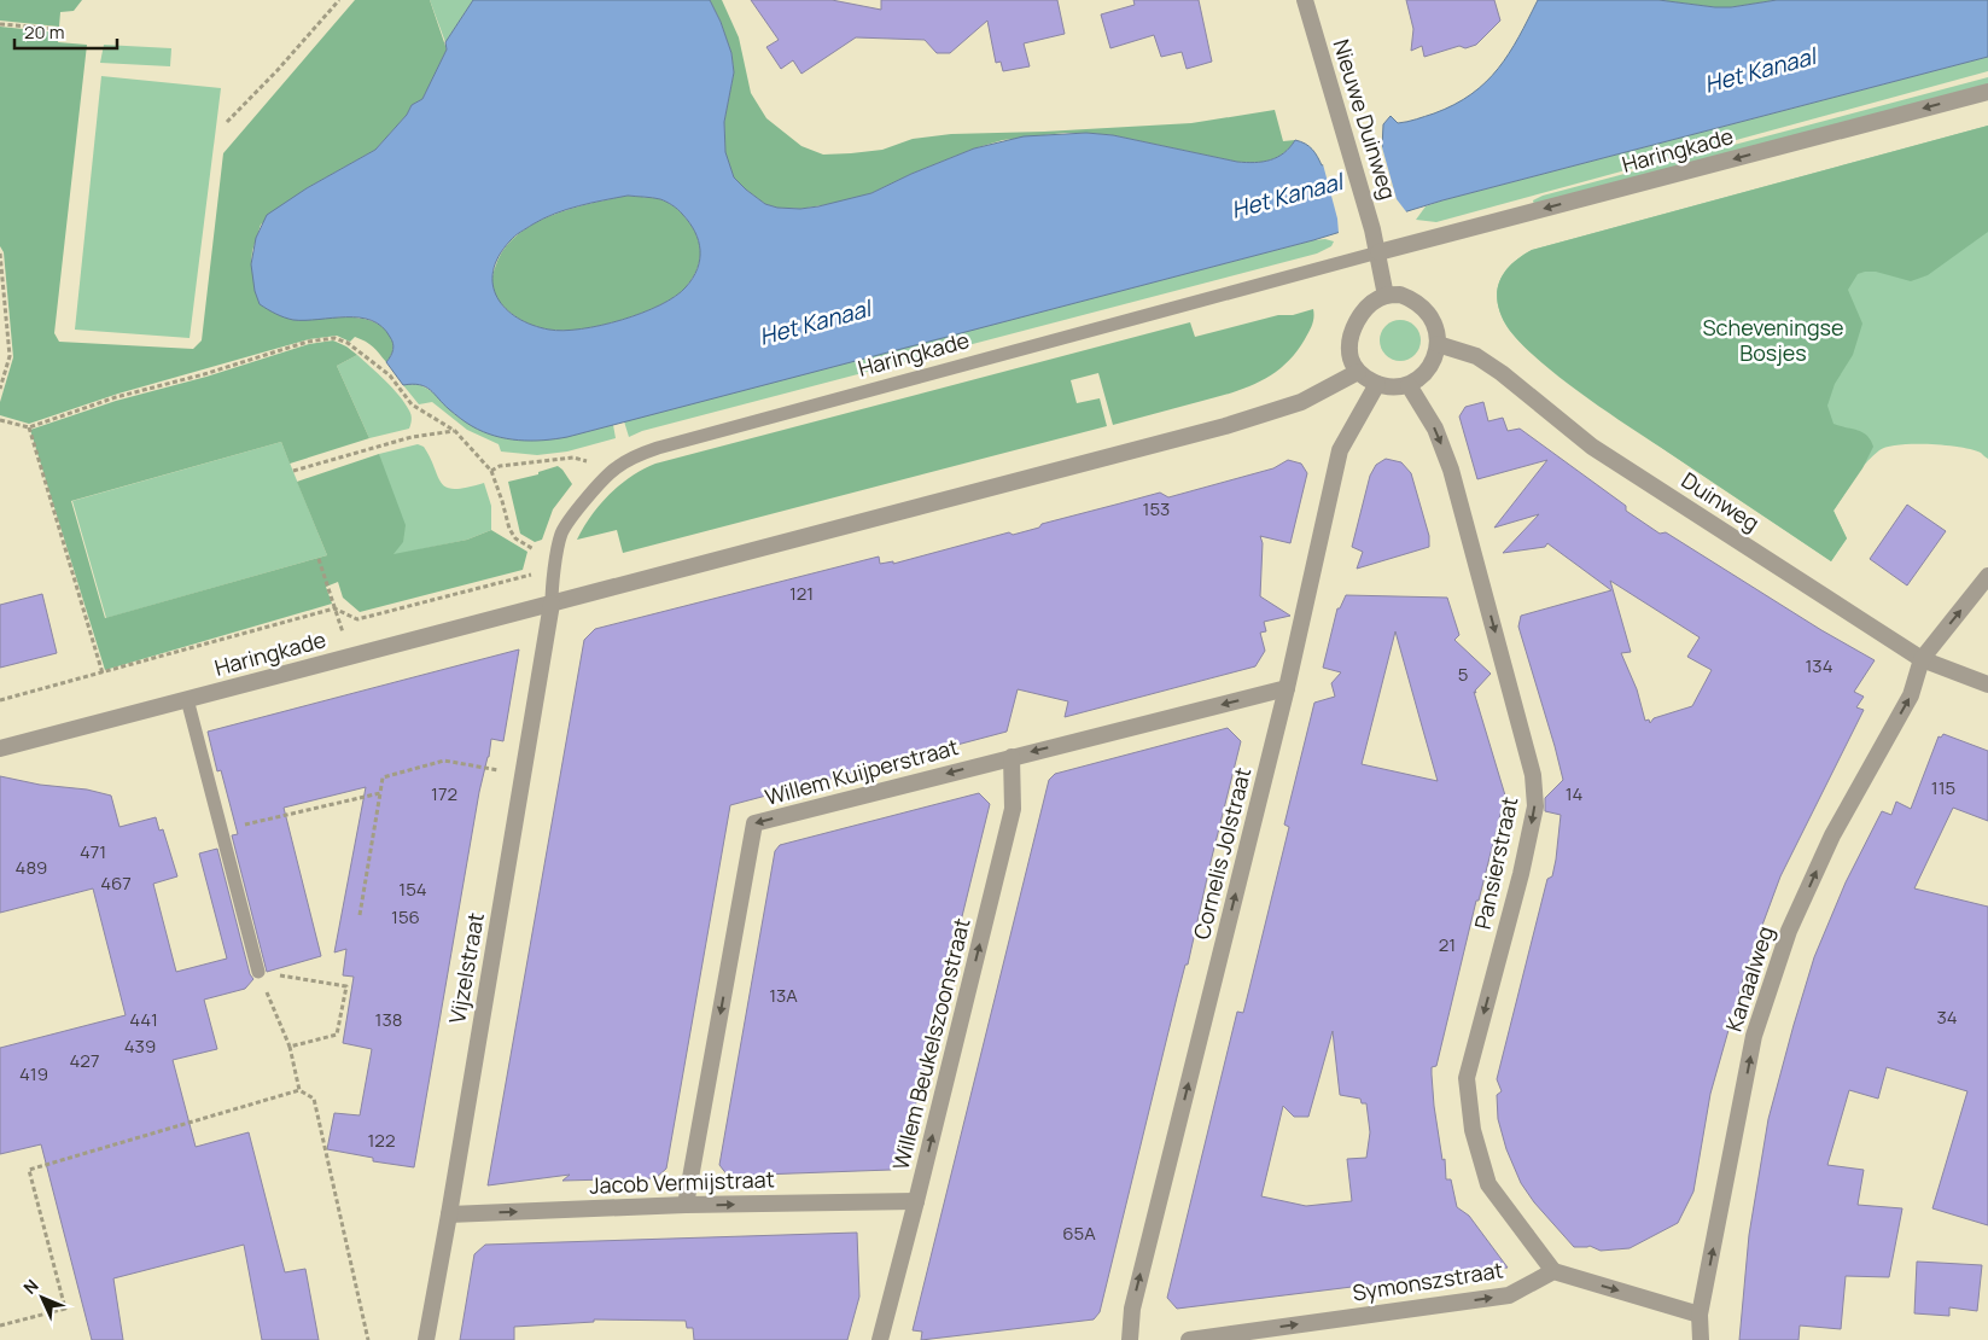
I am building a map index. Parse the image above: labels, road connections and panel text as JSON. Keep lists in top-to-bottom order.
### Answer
{
  "streets": {
    "street": [
      "Nieuwe Duinweg",
      "Haringkade",
      "Duinweg",
      "Willem Kuijperstraat",
      "Cornelis Jolstraat",
      "Pansierstraat",
      "Vijzelstraat",
      "Kanaalweg",
      "Willem Beukelszoonstraat",
      "Jacob Vermijstraat",
      "Symonszstraat"
    ]
  },
  "crossings": [
    ["Nieuwe Duinweg", "Haringkade"],
    ["Haringkade", "Duinweg"],
    ["Haringkade", "Cornelis Jolstraat"],
    ["Haringkade", "Pansierstraat"],
    ["Haringkade", "Vijzelstraat"],
    ["Duinweg", "Cornelis Jolstraat"],
    ["Duinweg", "Pansierstraat"],
    ["Duinweg", "Kanaalweg"],
    ["Willem Kuijperstraat", "Cornelis Jolstraat"],
    ["Willem Kuijperstraat", "Willem Beukelszoonstraat"],
    ["Willem Kuijperstraat", "Jacob Vermijstraat"],
    ["Cornelis Jolstraat", "Pansierstraat"],
    ["Pansierstraat", "Symonszstraat"],
    ["Vijzelstraat", "Jacob Vermijstraat"],
    ["Willem Beukelszoonstraat", "Jacob Vermijstraat"]
  ],
  "one_way": [
    "Willem Kuijperstraat",
    "Cornelis Jolstraat",
    "Pansierstraat",
    "Kanaalweg",
    "Willem Beukelszoonstraat",
    "Jacob Vermijstraat",
    "Symonszstraat"
  ],
  "water": ["Het Kanaal"],
  "parks": ["Scheveningse Bosjes"],
  "house_numbers": [
    "153",
    "121",
    "134",
    "5",
    "115",
    "172",
    "14",
    "471",
    "489",
    "467",
    "154",
    "156",
    "21",
    "13A",
    "34",
    "441",
    "138",
    "439",
    "427",
    "419",
    "122",
    "65A"
  ],
  "scale_bar": "20 m",
  "north": "top left"
}
